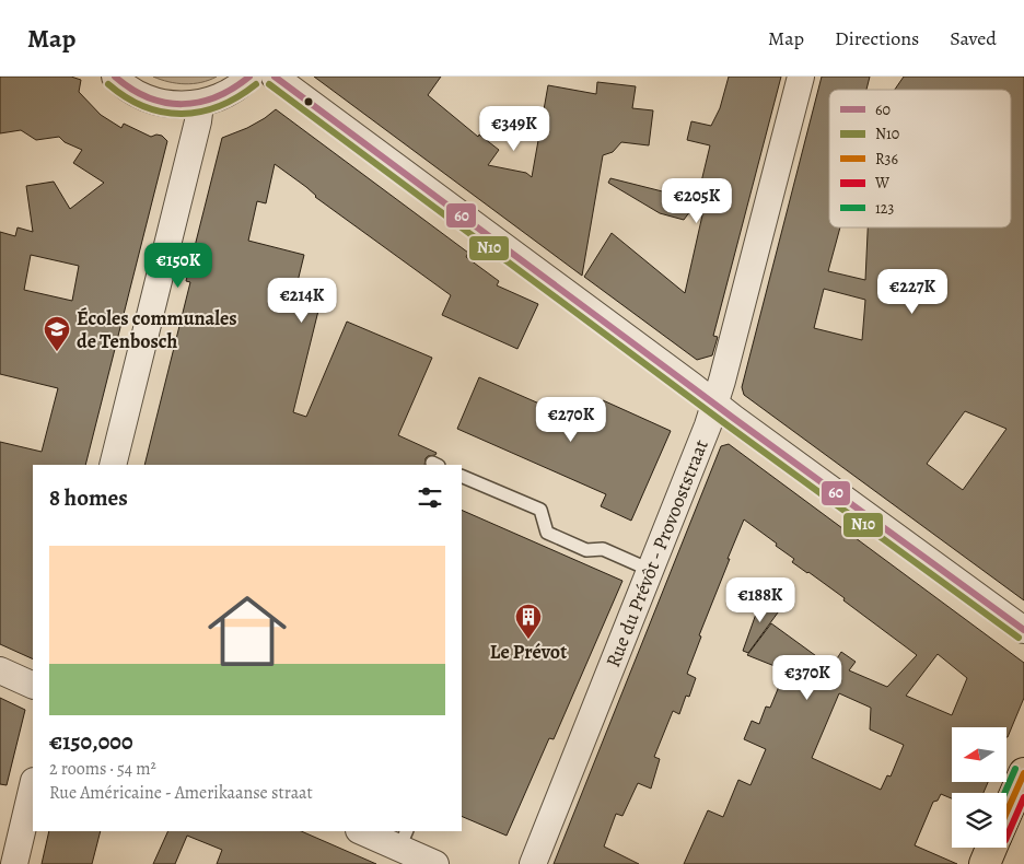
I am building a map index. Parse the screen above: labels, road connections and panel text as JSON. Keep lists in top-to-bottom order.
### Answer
{
  "streets": {
    "street": ["Rue du Prévôt - Provooststraat"]
  },
  "places": {
    "school or university": ["Écoles communales de Tenbosch"],
    "building": ["Le Prévot"]
  },
  "lines": [
    "transit line 60",
    "transit line N10",
    "transit line 123",
    "transit line R36",
    "transit line W"
  ],
  "legend": [
    "60",
    "N10",
    "R36",
    "W",
    "123"
  ],
  "north": "left",
  "page": {
    "header": "Map",
    "nav": ["Map", "Directions", "Saved"],
    "price": [
      "€349K",
      "€205K",
      "€150K",
      "€227K",
      "€214K",
      "€270K",
      "€188K",
      "€370K"
    ],
    "heading": "8 homes",
    "list": [
      {
        "name": "€150,000",
        "note": "2 rooms · 54 m² · Rue Américaine - Amerikaanse straat"
      }
    ]
  }
}
